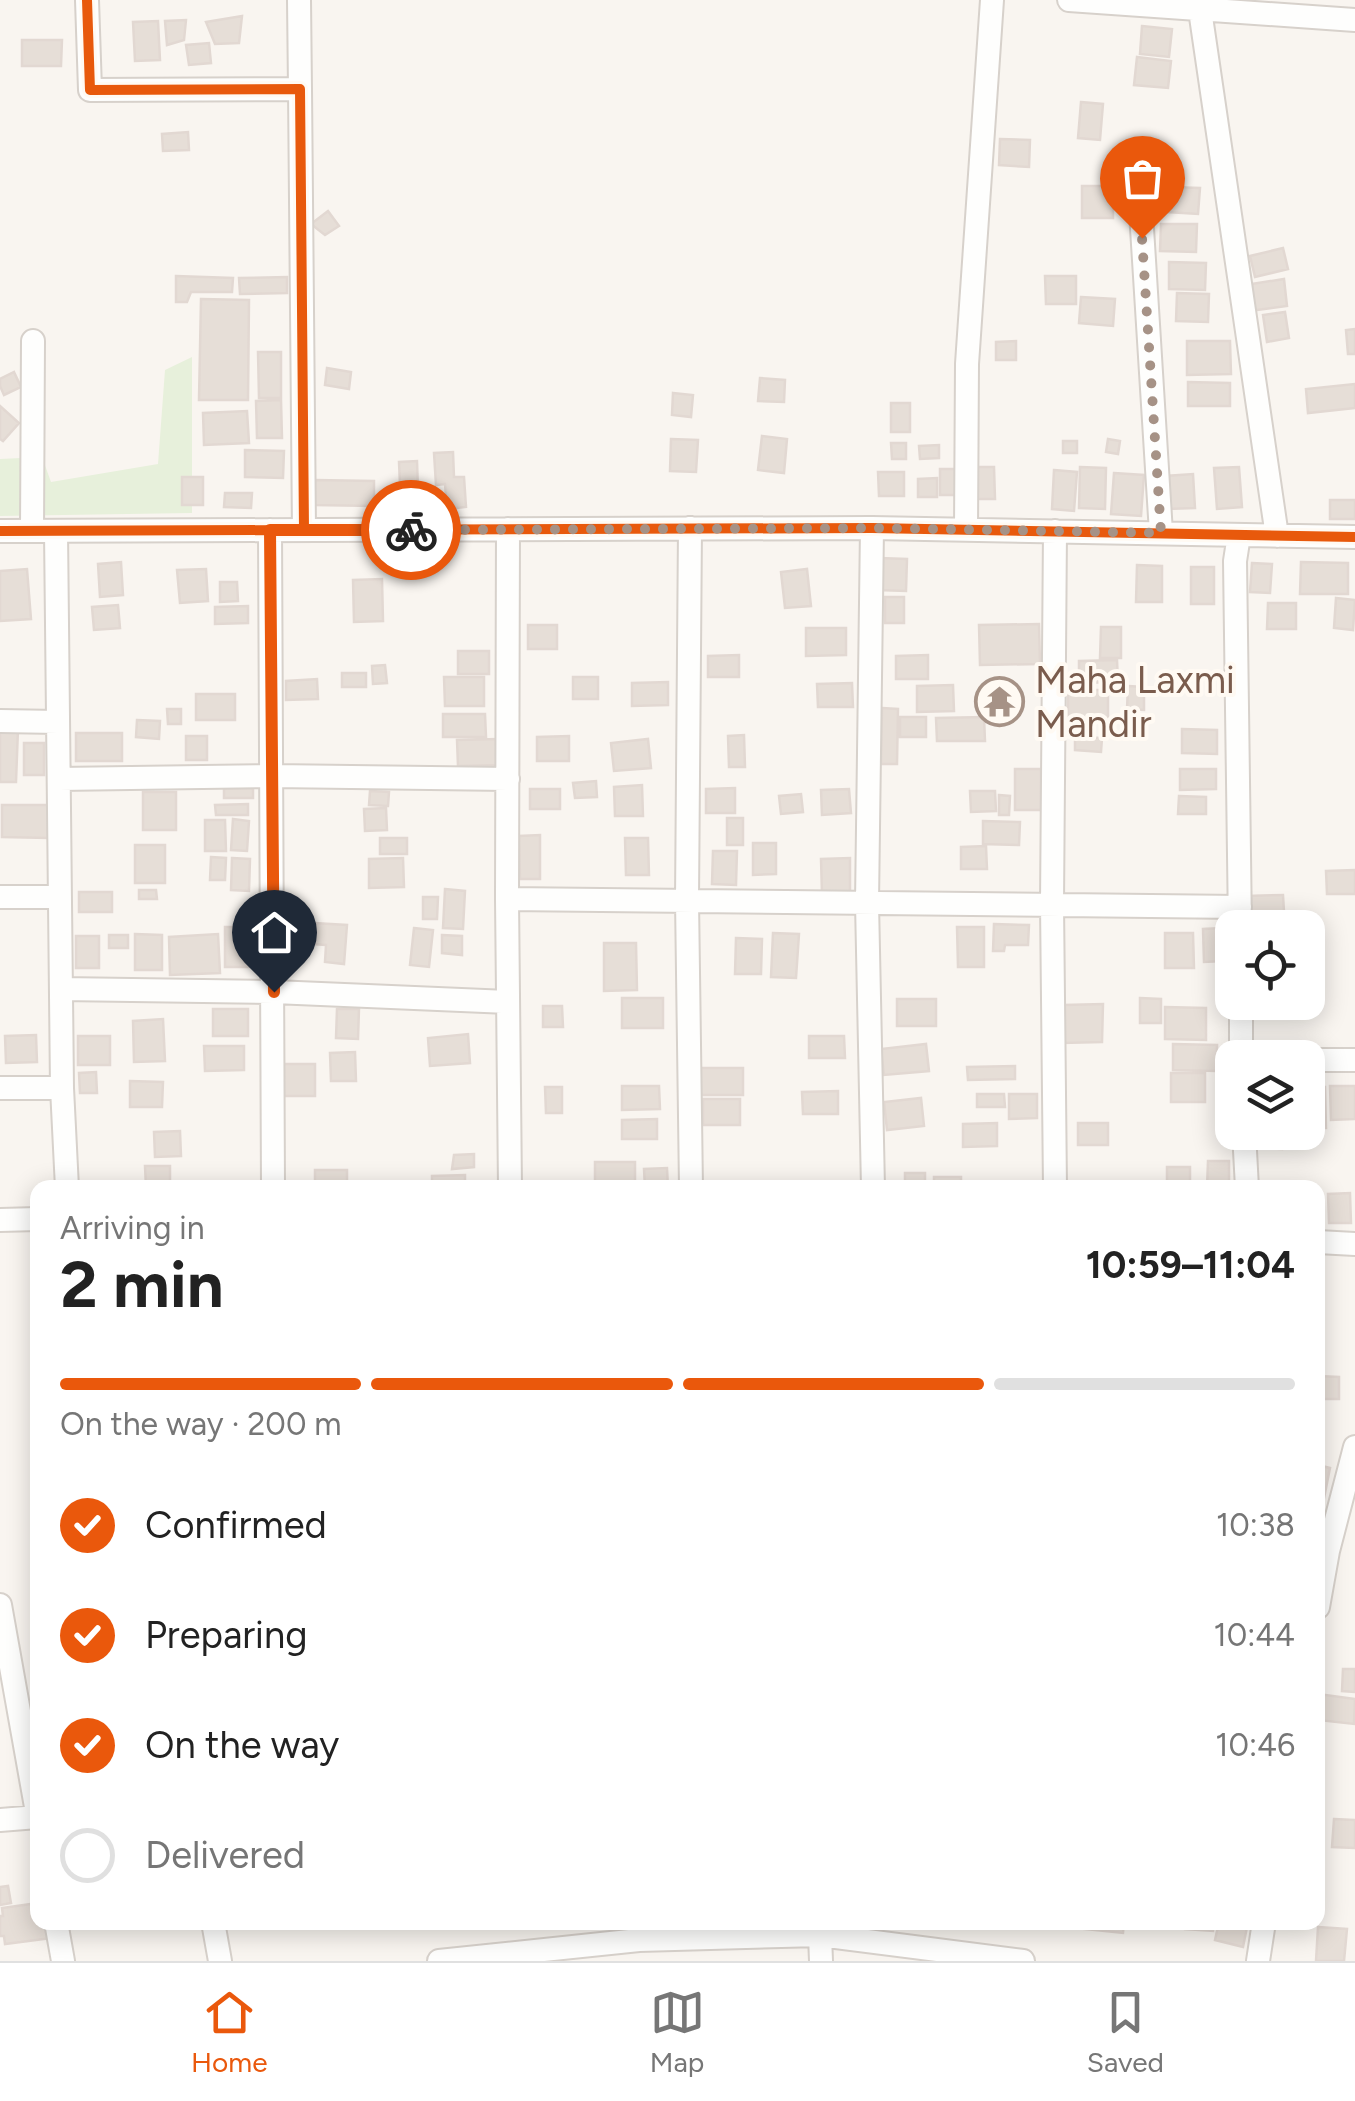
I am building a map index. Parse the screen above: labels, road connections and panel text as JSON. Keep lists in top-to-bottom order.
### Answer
{
  "places": {
    "temple": ["Maha Laxmi Mandir"]
  },
  "page": {
    "heading": ["2 min", "Arriving in", "10:59–11:04"],
    "bar": "On the way · 200 m",
    "list": [
      ["Confirmed", "10:38"],
      ["Preparing", "10:44"],
      ["On the way", "10:46"],
      "Delivered"
    ],
    "tabs": ["Home", "Map", "Saved"]
  }
}
